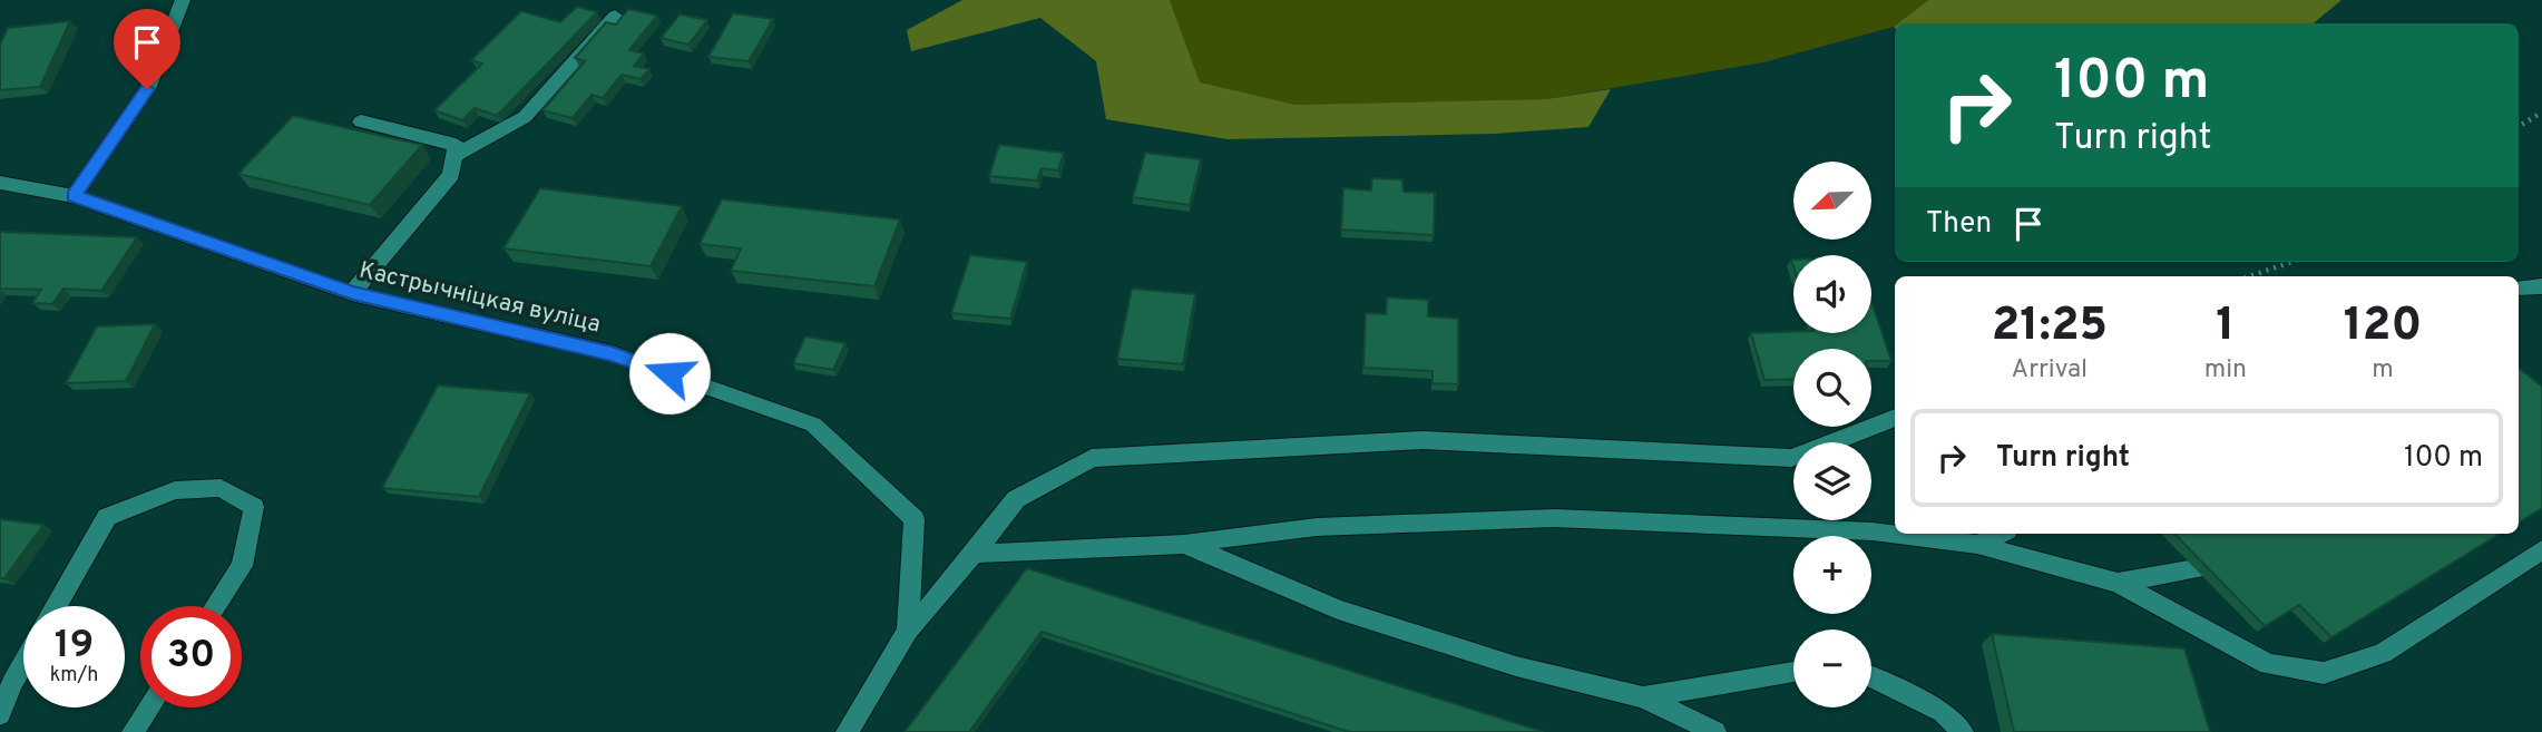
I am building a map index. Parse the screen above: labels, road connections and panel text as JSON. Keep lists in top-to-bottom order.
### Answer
{
  "streets": {
    "street": ["Кастрычніцкая вуліца"]
  },
  "north": "bottom left",
  "page": {
    "turn": ["100 m", "Turn right"],
    "map_buttons": ["+", "−"],
    "then": "Then",
    "eta": [
      "21:25",
      "Arrival",
      "1",
      "min",
      "120",
      "m"
    ],
    "list": [
      {
        "name": "Turn right",
        "value": "100 m"
      }
    ],
    "speed": "19 km/h",
    "limit": "30"
  }
}
